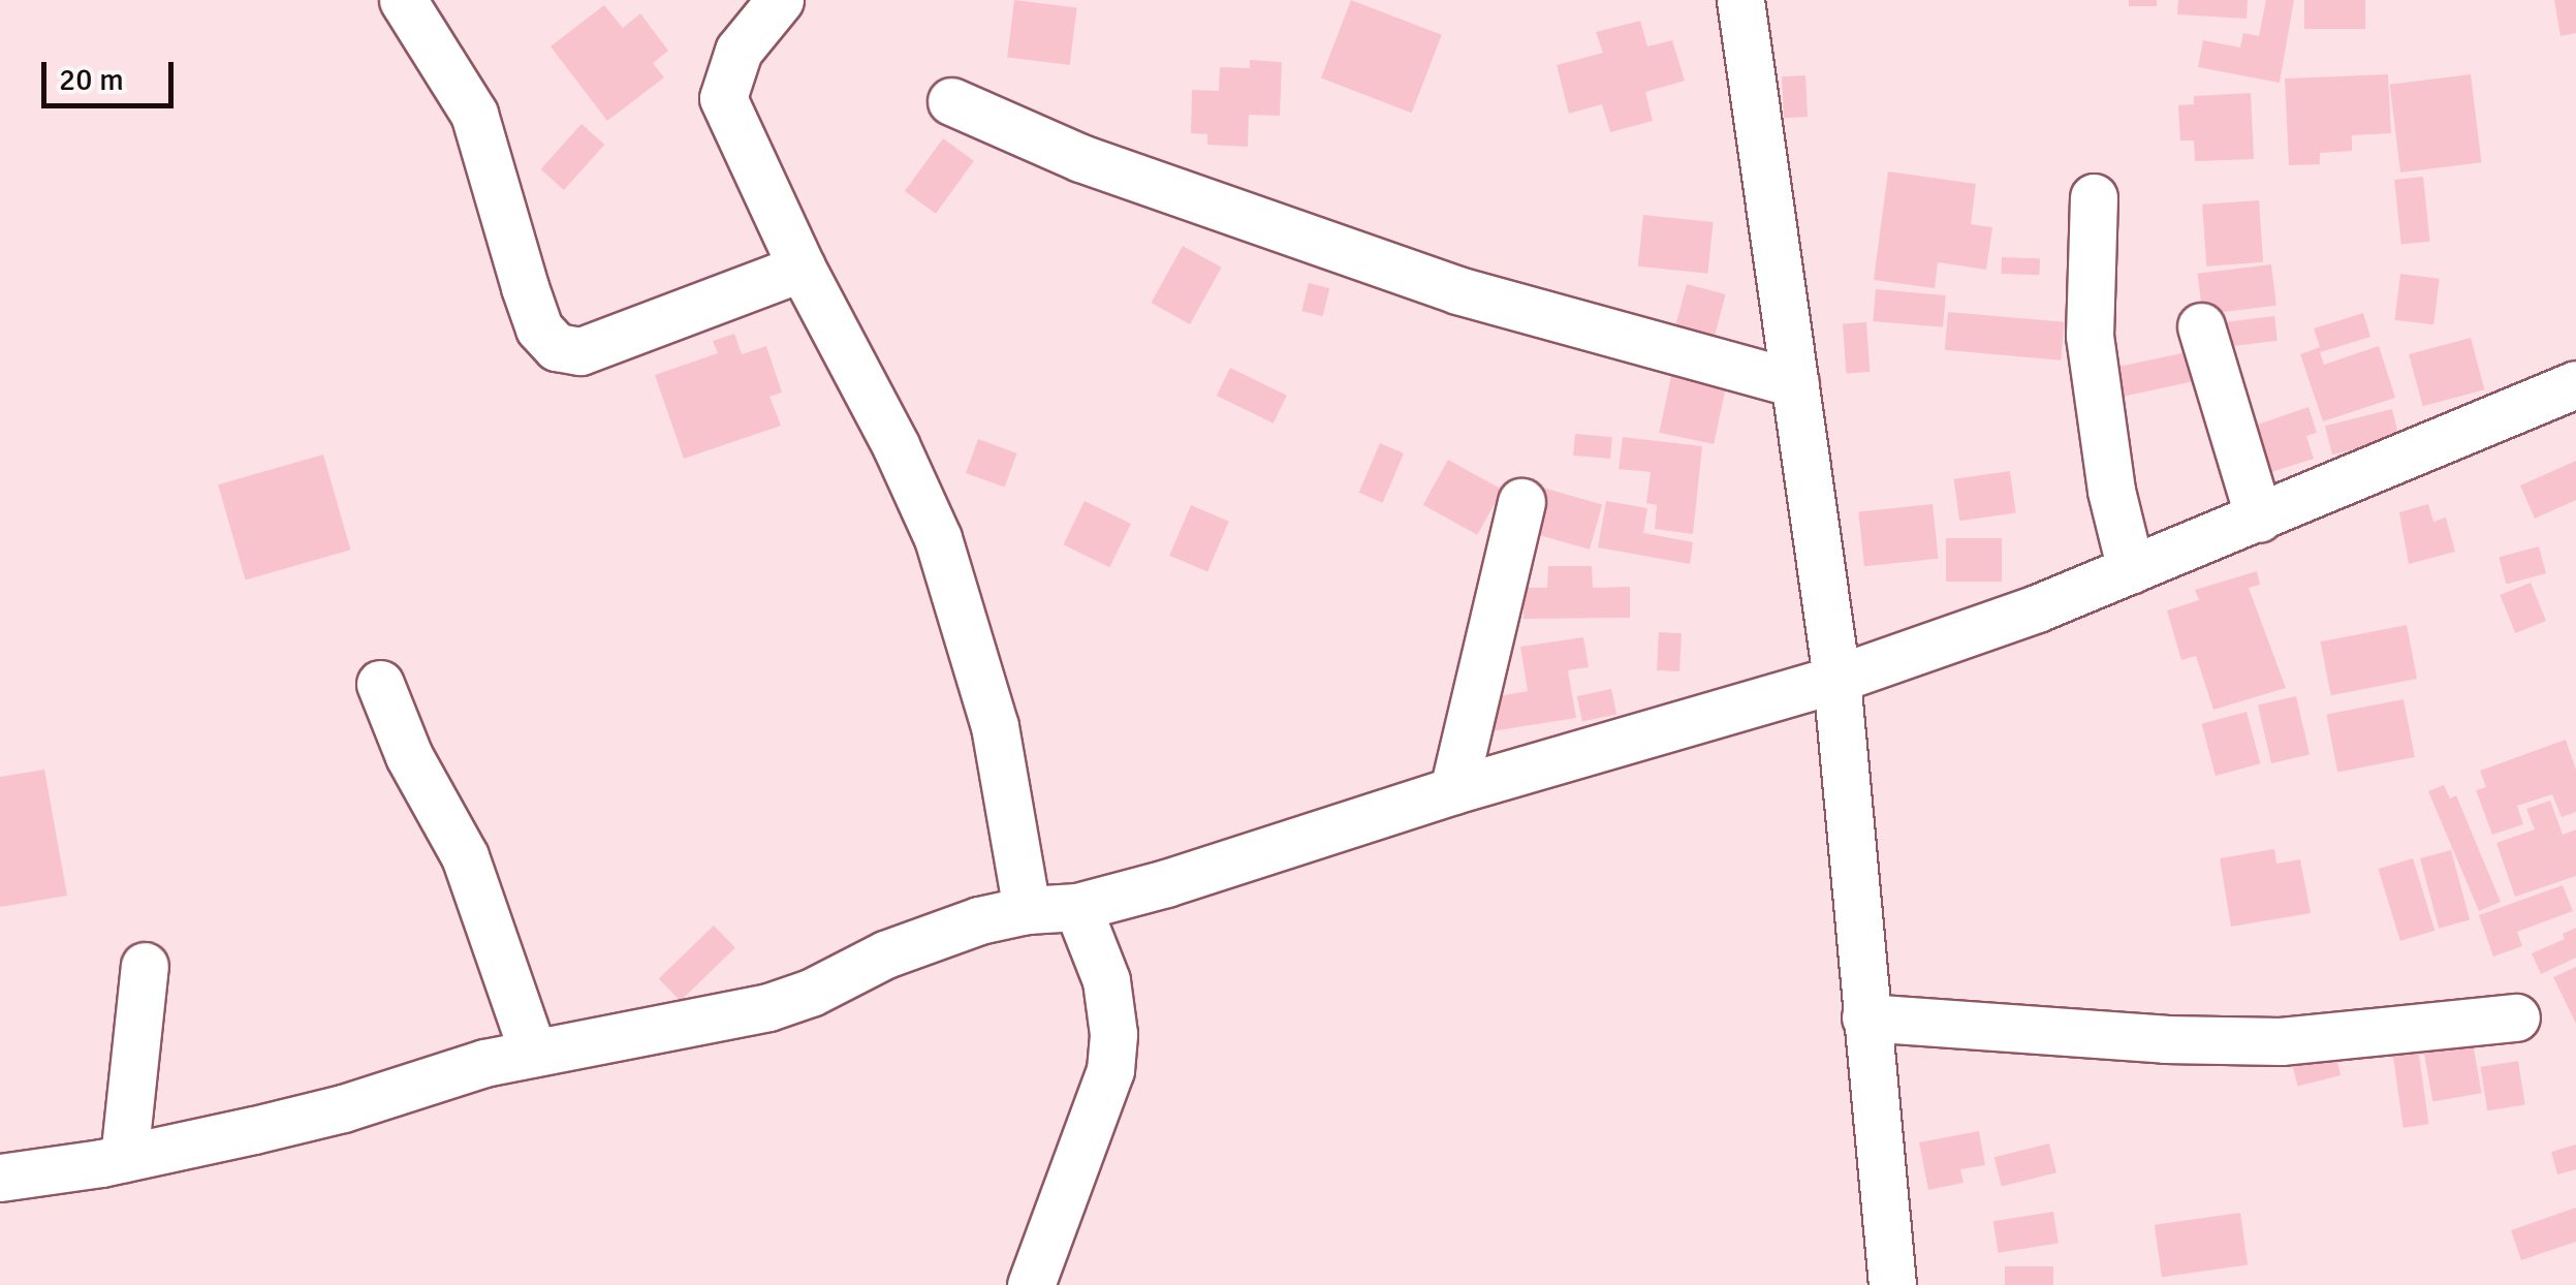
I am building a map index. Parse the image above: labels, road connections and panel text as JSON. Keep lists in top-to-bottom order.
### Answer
{
  "scale_bar": "20 m"
}
